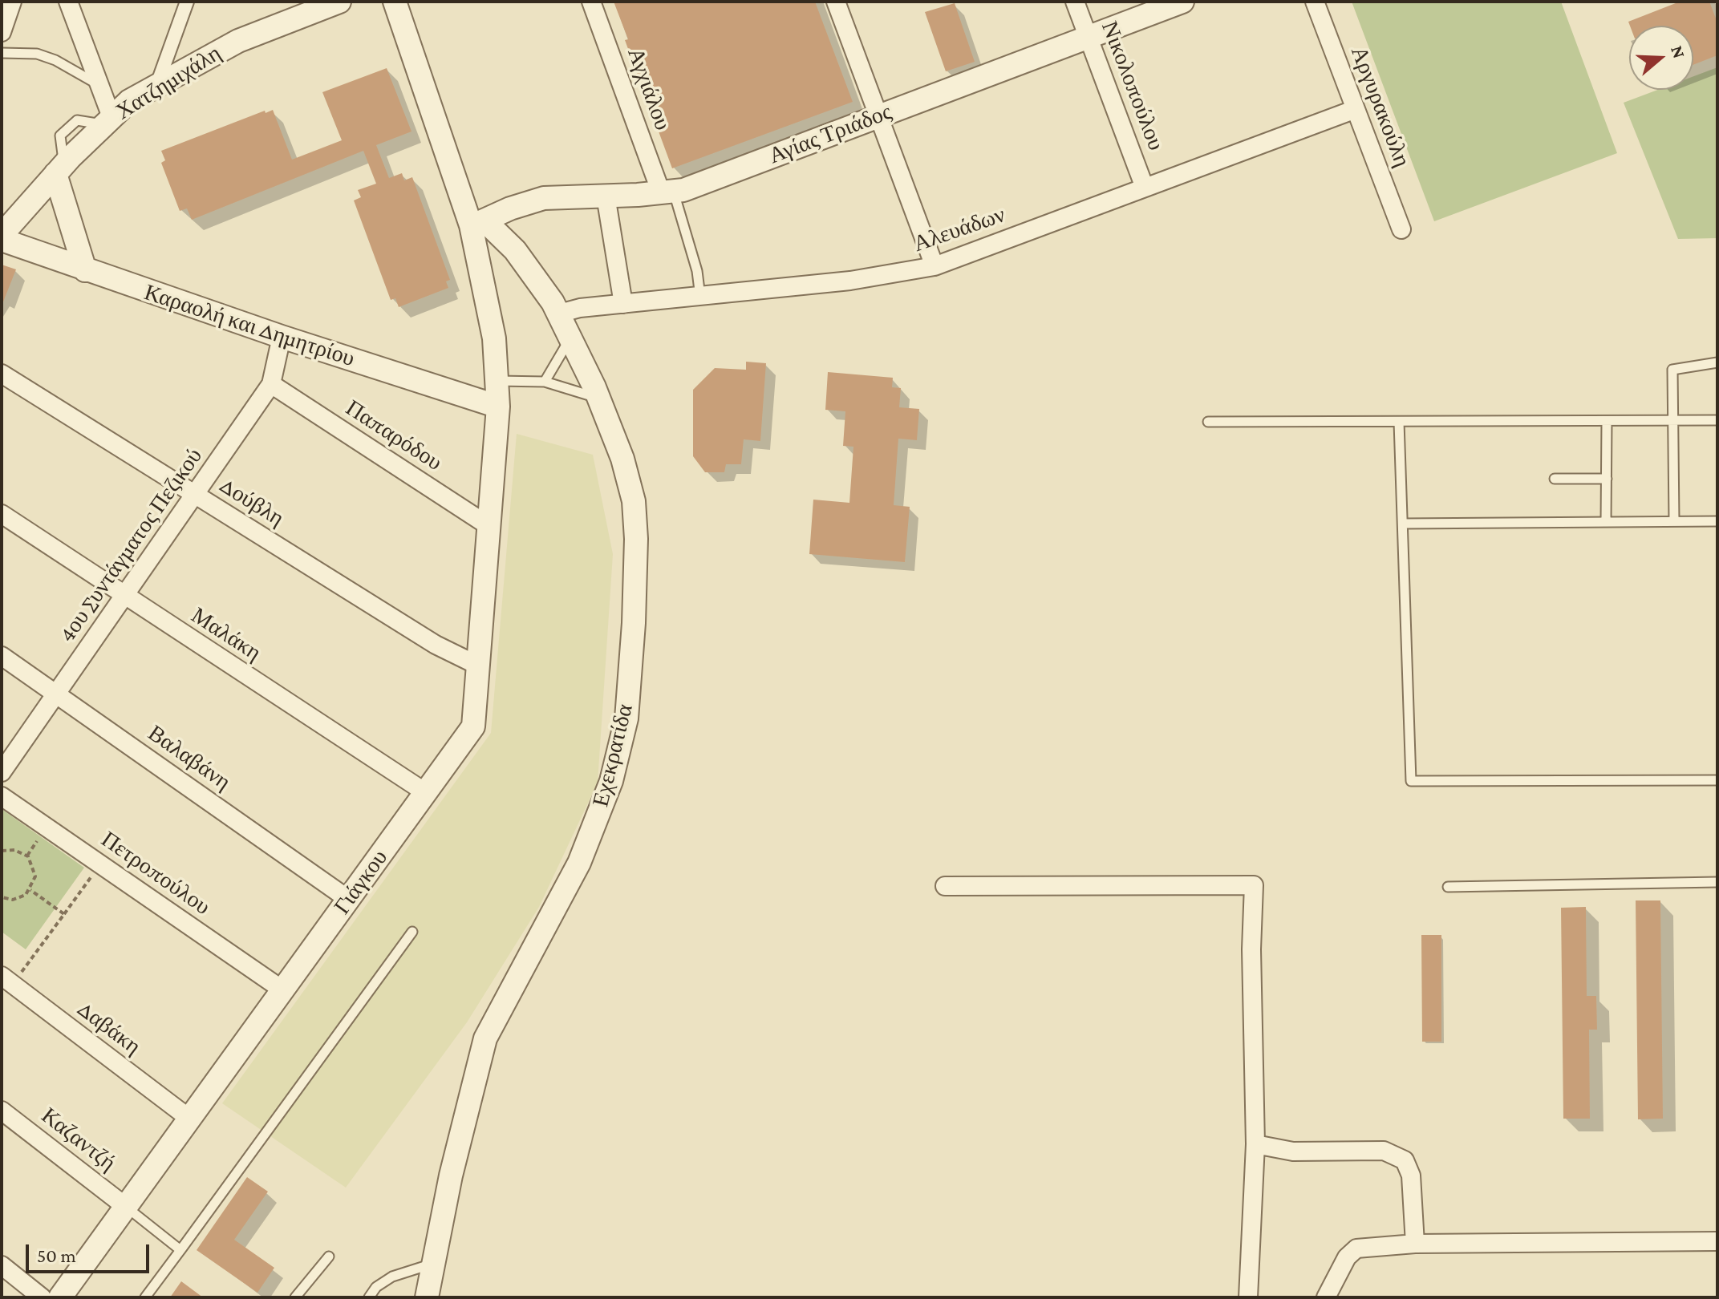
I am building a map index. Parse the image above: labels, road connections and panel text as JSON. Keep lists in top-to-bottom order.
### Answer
{
  "streets": {
    "street": [
      "Χατζημιχάλη",
      "Νικολοπούλου",
      "Αγχιάλου",
      "Αργυρακούλη",
      "Αγίας Τριάδος",
      "Αλευάδων",
      "Καραολή και Δημητρίου",
      "Παπαρόδου",
      "Δούβλη",
      "4ου Συντάγματος Πεζικού",
      "Μαλάκη",
      "Εχεκρατίδα",
      "Βαλαβάνη",
      "Πετροπούλου",
      "Γιάγκου",
      "Δαβάκη",
      "Καζαντζή"
    ]
  },
  "crossings": [
    ["Χατζημιχάλη", "Καραολή και Δημητρίου"],
    ["Νικολοπούλου", "Αγίας Τριάδος"],
    ["Νικολοπούλου", "Αλευάδων"],
    ["Αγχιάλου", "Αγίας Τριάδος"],
    ["Αργυρακούλη", "Αλευάδων"],
    ["Αγίας Τριάδος", "Εχεκρατίδα"],
    ["Αγίας Τριάδος", "Γιάγκου"],
    ["Αλευάδων", "Εχεκρατίδα"],
    ["Καραολή και Δημητρίου", "4ου Συντάγματος Πεζικού"],
    ["Καραολή και Δημητρίου", "Γιάγκου"],
    ["Παπαρόδου", "4ου Συντάγματος Πεζικού"],
    ["Παπαρόδου", "Γιάγκου"],
    ["Δούβλη", "4ου Συντάγματος Πεζικού"],
    ["Δούβλη", "Γιάγκου"],
    ["4ου Συντάγματος Πεζικού", "Μαλάκη"],
    ["4ου Συντάγματος Πεζικού", "Βαλαβάνη"],
    ["Μαλάκη", "Γιάγκου"],
    ["Εχεκρατίδα", "Γιάγκου"],
    ["Βαλαβάνη", "Γιάγκου"],
    ["Πετροπούλου", "Γιάγκου"],
    ["Γιάγκου", "Δαβάκη"],
    ["Γιάγκου", "Καζαντζή"]
  ],
  "scale_bar": "50 m",
  "north": "right"
}
